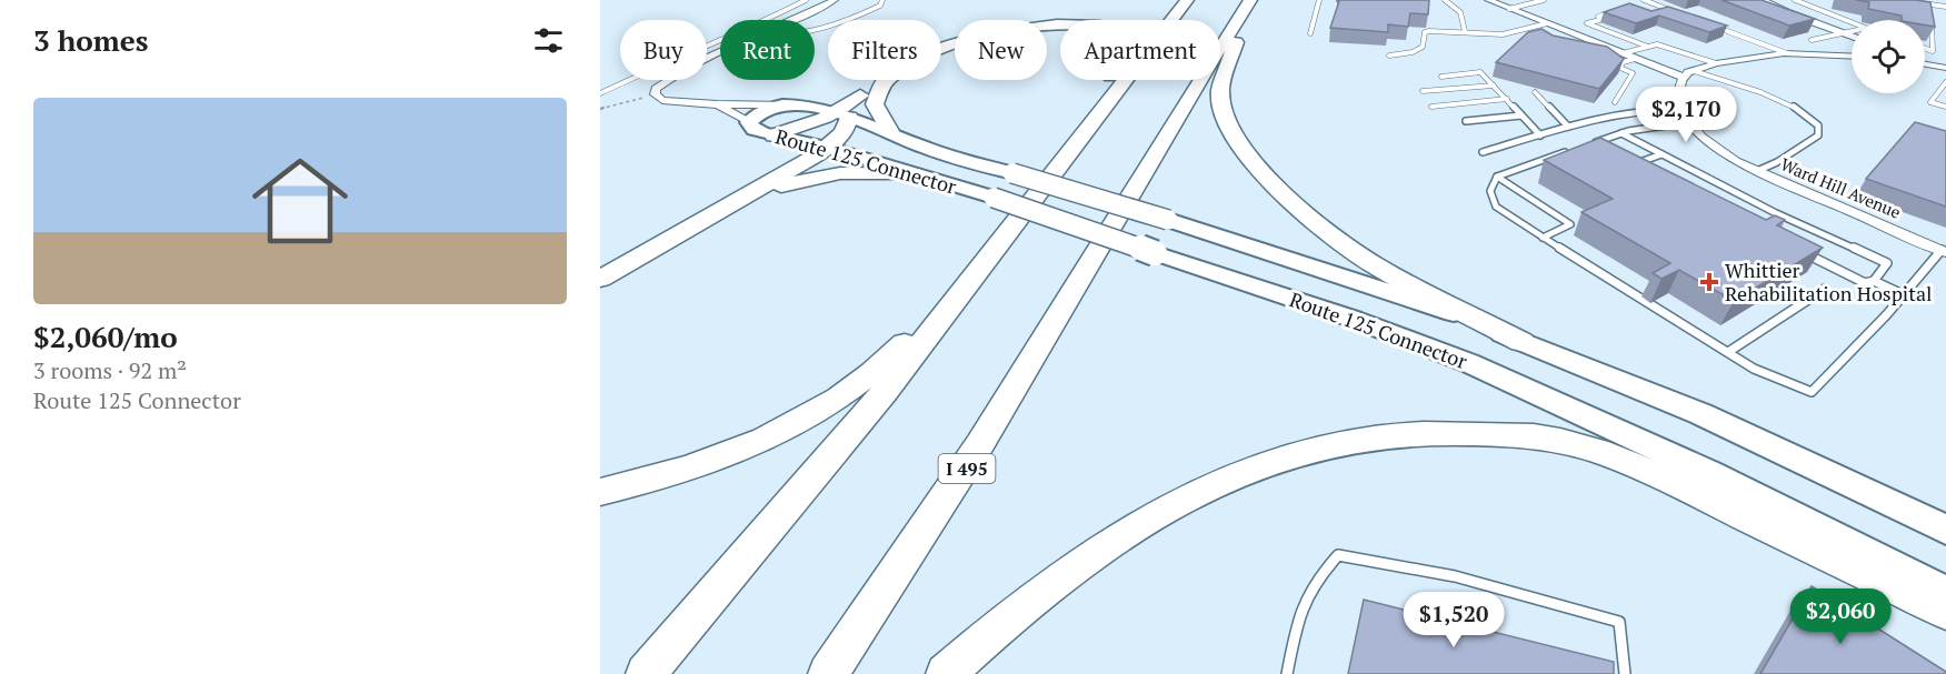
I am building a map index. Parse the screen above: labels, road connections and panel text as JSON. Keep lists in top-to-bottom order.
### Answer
{
  "streets": {
    "highway": ["Route 125 Connector", "I 495"],
    "street": ["Ward Hill Avenue"]
  },
  "places": {
    "health": ["Whittier Rehabilitation Hospital"]
  },
  "page": {
    "heading": "3 homes",
    "chip": [
      "Buy",
      "Rent",
      "Filters",
      "New",
      "Apartment"
    ],
    "list": [
      {
        "name": "$2,060/mo",
        "note": "3 rooms · 92 m² · Route 125 Connector"
      }
    ],
    "price": ["$2,170", "$2,060", "$1,520"]
  }
}
